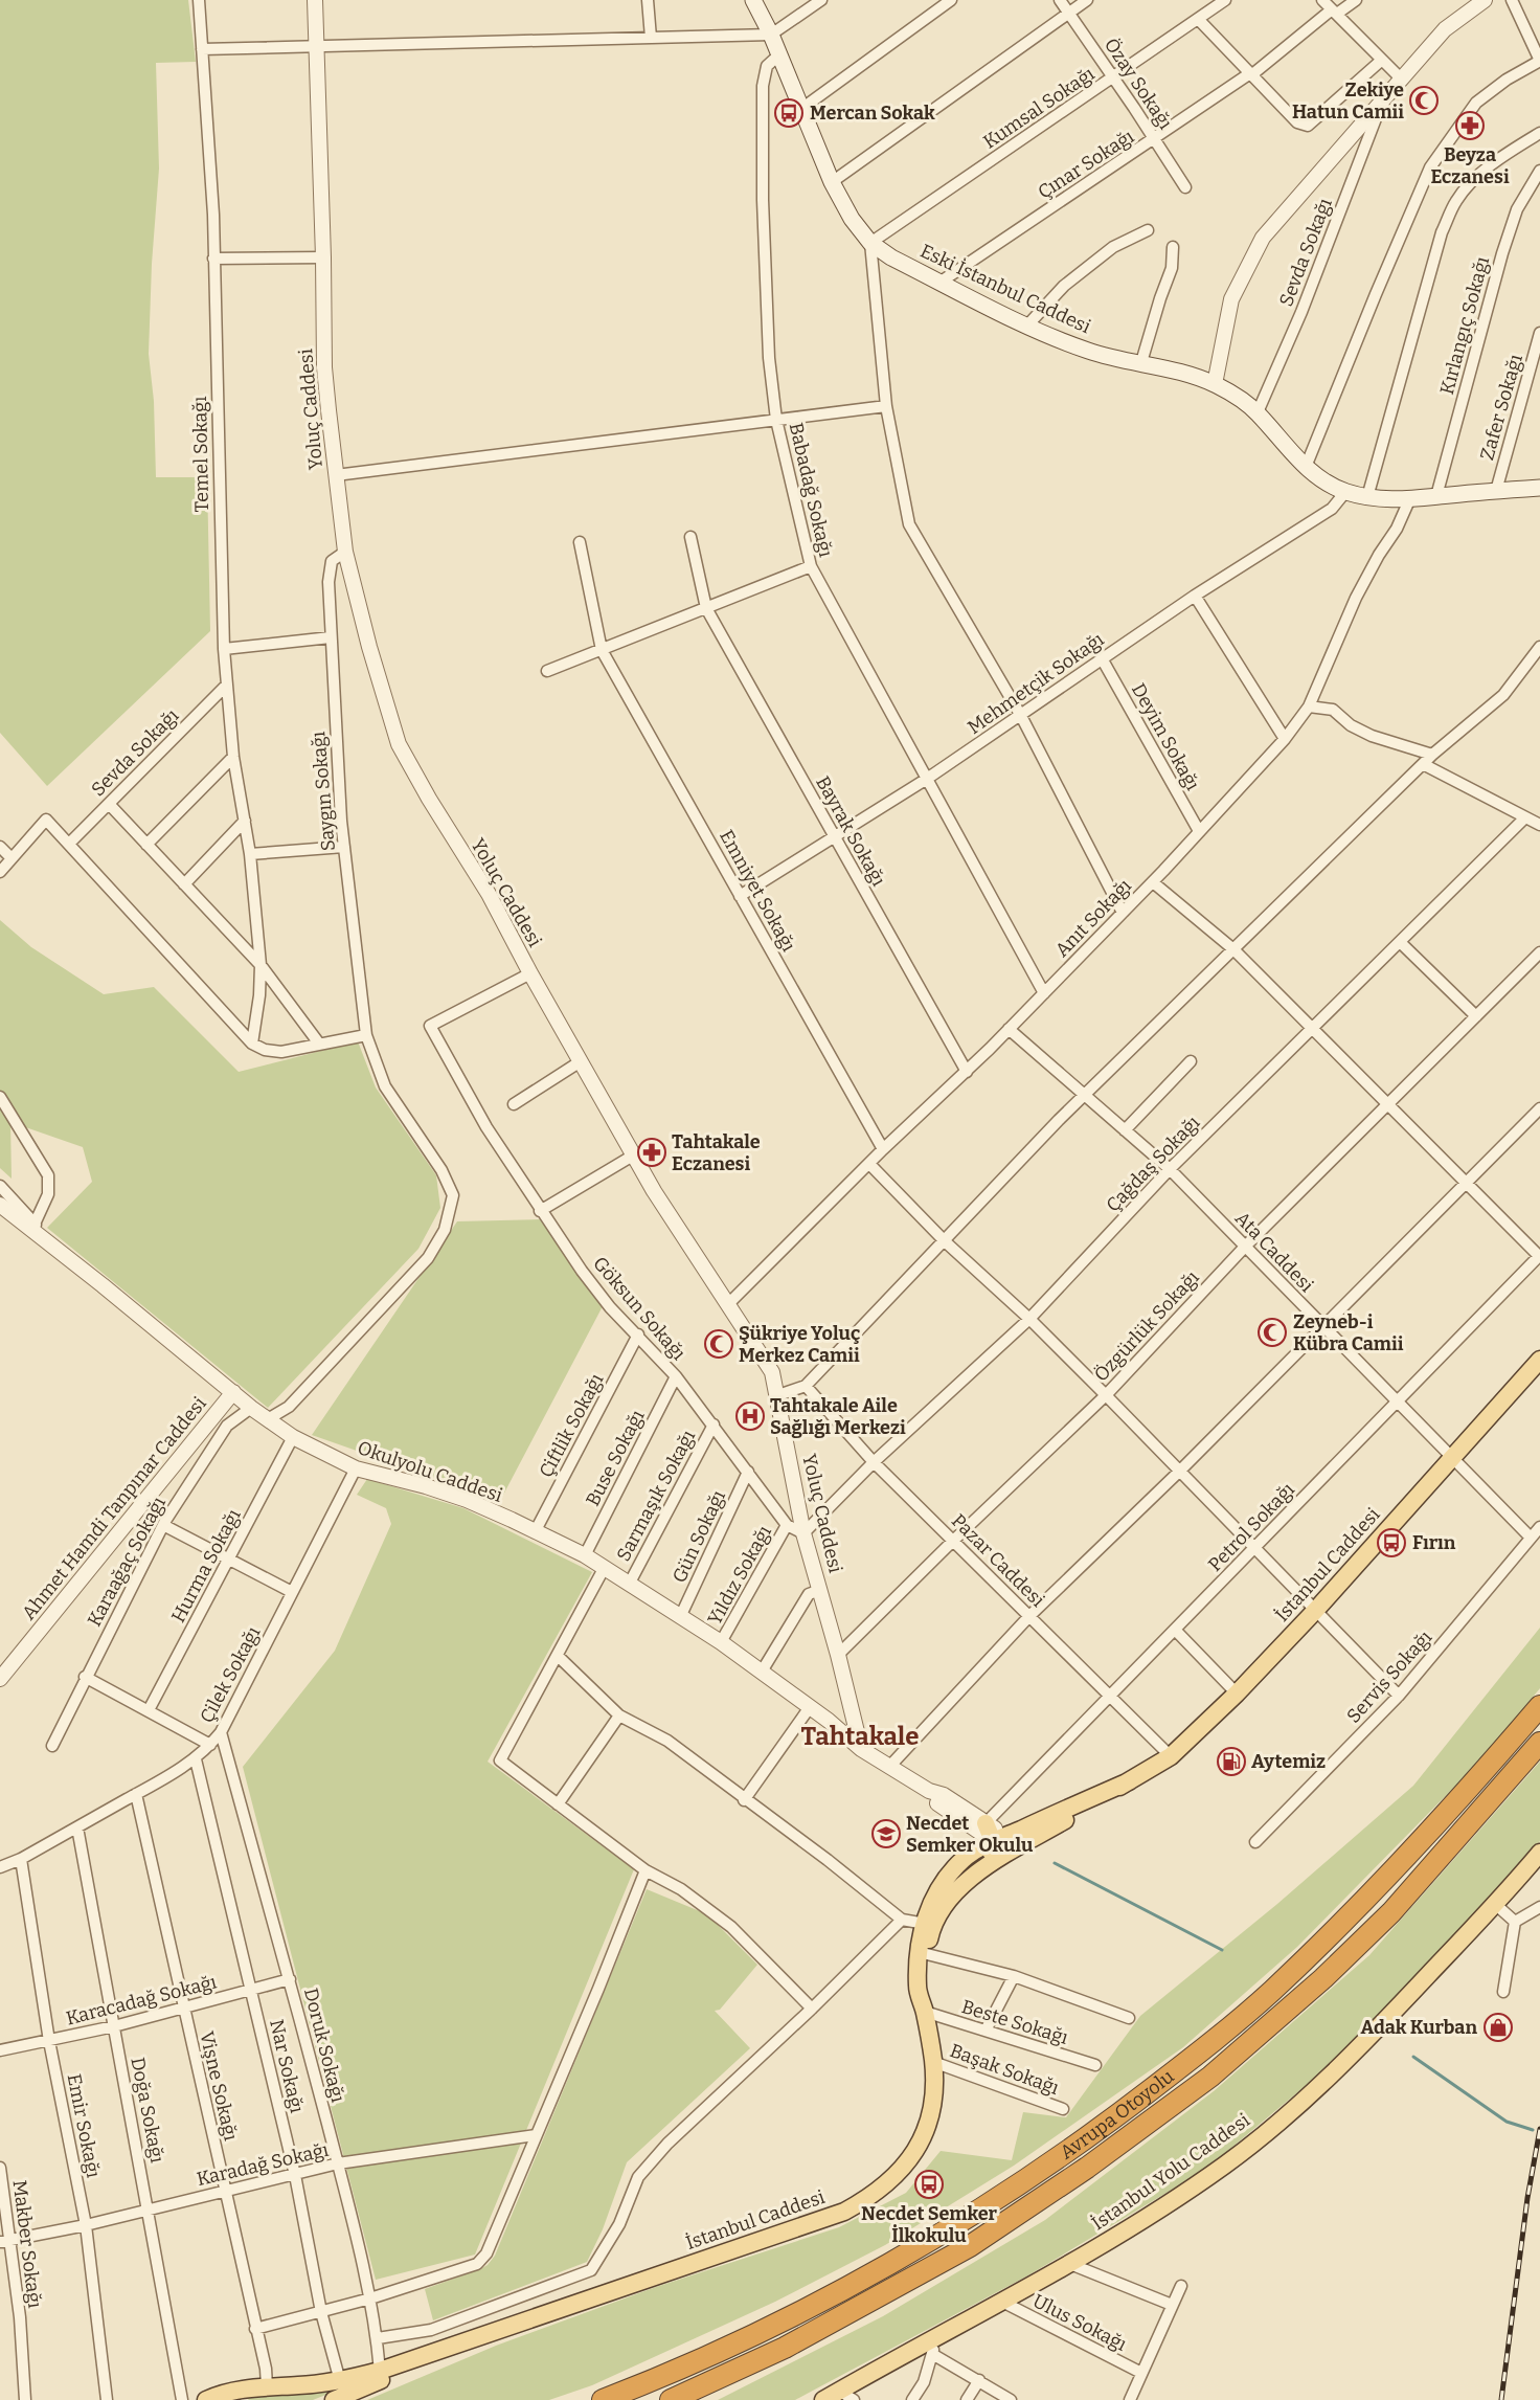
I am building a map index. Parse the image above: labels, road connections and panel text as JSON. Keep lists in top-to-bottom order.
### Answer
{
  "streets": {
    "highway": ["Avrupa Otoyolu"],
    "main road": ["Eski İstanbul Caddesi", "İstanbul Caddesi", "İstanbul Yolu Caddesi"],
    "street": [
      "Özay Sokağı",
      "Kumsal Sokağı",
      "Çınar Sokağı",
      "Sevda Sokağı",
      "Kırlangıç Sokağı",
      "Zafer Sokağı",
      "Yoluç Caddesi",
      "Temel Sokağı",
      "Babadağ Sokağı",
      "Mehmetçik Sokağı",
      "Deyim Sokağı",
      "Saygın Sokağı",
      "Bayrak Sokağı",
      "Emniyet Sokağı",
      "Anıt Sokağı",
      "Çağdaş Sokağı",
      "Ata Caddesi",
      "Göksun Sokağı",
      "Özgürlük Sokağı",
      "Çiftlik Sokağı",
      "Buse Sokağı",
      "Okulyolu Caddesi",
      "Sarmaşık Sokağı",
      "Ahmet Hamdi Tanpınar Caddesi",
      "Petrol Sokağı",
      "Gün Sokağı",
      "Pazar Caddesi",
      "Karaağaç Sokağı",
      "Hurma Sokağı",
      "Yıldız Sokağı",
      "Çilek Sokağı",
      "Servis Sokağı",
      "Karacadağ Sokağı",
      "Beste Sokağı",
      "Doruk Sokağı",
      "Nar Sokağı",
      "Başak Sokağı",
      "Vişne Sokağı",
      "Doğa Sokağı",
      "Emir Sokağı",
      "Karadağ Sokağı",
      "Makber Sokağı",
      "Ulus Sokağı"
    ]
  },
  "crossings": [
    ["Özay Sokağı", "Kumsal Sokağı"],
    ["Özay Sokağı", "Çınar Sokağı"],
    ["Kumsal Sokağı", "Eski İstanbul Caddesi"],
    ["Çınar Sokağı", "Eski İstanbul Caddesi"],
    ["Sevda Sokağı", "Eski İstanbul Caddesi"],
    ["Sevda Sokağı", "Temel Sokağı"],
    ["Eski İstanbul Caddesi", "Kırlangıç Sokağı"],
    ["Eski İstanbul Caddesi", "Zafer Sokağı"],
    ["Eski İstanbul Caddesi", "Babadağ Sokağı"],
    ["Eski İstanbul Caddesi", "Mehmetçik Sokağı"],
    ["Eski İstanbul Caddesi", "Anıt Sokağı"],
    ["Yoluç Caddesi", "Saygın Sokağı"],
    ["Yoluç Caddesi", "Anıt Sokağı"],
    ["Yoluç Caddesi", "Çağdaş Sokağı"],
    ["Yoluç Caddesi", "Göksun Sokağı"],
    ["Yoluç Caddesi", "Özgürlük Sokağı"],
    ["Yoluç Caddesi", "Okulyolu Caddesi"],
    ["Babadağ Sokağı", "Mehmetçik Sokağı"],
    ["Babadağ Sokağı", "Anıt Sokağı"],
    ["Mehmetçik Sokağı", "Deyim Sokağı"],
    ["Mehmetçik Sokağı", "Bayrak Sokağı"],
    ["Mehmetçik Sokağı", "Emniyet Sokağı"],
    ["Deyim Sokağı", "Anıt Sokağı"],
    ["Saygın Sokağı", "Okulyolu Caddesi"],
    ["Bayrak Sokağı", "Anıt Sokağı"],
    ["Emniyet Sokağı", "Anıt Sokağı"],
    ["Anıt Sokağı", "Ata Caddesi"],
    ["Çağdaş Sokağı", "Ata Caddesi"],
    ["Çağdaş Sokağı", "Göksun Sokağı"],
    ["Çağdaş Sokağı", "Pazar Caddesi"],
    ["Ata Caddesi", "Özgürlük Sokağı"],
    ["Ata Caddesi", "Petrol Sokağı"],
    ["Ata Caddesi", "İstanbul Caddesi"],
    ["Ata Caddesi", "Servis Sokağı"],
    ["Göksun Sokağı", "Çiftlik Sokağı"],
    ["Göksun Sokağı", "Buse Sokağı"],
    ["Göksun Sokağı", "Sarmaşık Sokağı"],
    ["Göksun Sokağı", "Gün Sokağı"],
    ["Göksun Sokağı", "Yıldız Sokağı"],
    ["Özgürlük Sokağı", "Pazar Caddesi"],
    ["Çiftlik Sokağı", "Okulyolu Caddesi"],
    ["Buse Sokağı", "Okulyolu Caddesi"],
    ["Okulyolu Caddesi", "Sarmaşık Sokağı"],
    ["Okulyolu Caddesi", "Ahmet Hamdi Tanpınar Caddesi"],
    ["Okulyolu Caddesi", "Gün Sokağı"],
    ["Okulyolu Caddesi", "Karaağaç Sokağı"],
    ["Okulyolu Caddesi", "Hurma Sokağı"],
    ["Okulyolu Caddesi", "Yıldız Sokağı"],
    ["Okulyolu Caddesi", "Çilek Sokağı"],
    ["Petrol Sokağı", "Pazar Caddesi"],
    ["Pazar Caddesi", "İstanbul Caddesi"],
    ["İstanbul Caddesi", "Beste Sokağı"],
    ["İstanbul Caddesi", "Başak Sokağı"],
    ["Çilek Sokağı", "Doruk Sokağı"],
    ["Çilek Sokağı", "Nar Sokağı"],
    ["Çilek Sokağı", "Vişne Sokağı"],
    ["Çilek Sokağı", "Doğa Sokağı"],
    ["Çilek Sokağı", "Emir Sokağı"],
    ["Karacadağ Sokağı", "Doruk Sokağı"],
    ["Karacadağ Sokağı", "Nar Sokağı"],
    ["Karacadağ Sokağı", "Vişne Sokağı"],
    ["Karacadağ Sokağı", "Doğa Sokağı"],
    ["Karacadağ Sokağı", "Emir Sokağı"],
    ["Doruk Sokağı", "Karadağ Sokağı"],
    ["Nar Sokağı", "Karadağ Sokağı"],
    ["Vişne Sokağı", "Karadağ Sokağı"],
    ["Doğa Sokağı", "Karadağ Sokağı"],
    ["Emir Sokağı", "Karadağ Sokağı"],
    ["Karadağ Sokağı", "Makber Sokağı"],
    ["İstanbul Yolu Caddesi", "Ulus Sokağı"]
  ],
  "districts": ["Tahtakale"],
  "places": {
    "mosque": ["Zekiye Hatun Camii", "Zeyneb-i Kübra Camii", "Şükriye Yoluç Merkez Camii"],
    "bus stop": ["Mercan Sokak", "Fırın", "Necdet Semker İlkokulu"],
    "pharmacy": ["Beyza Eczanesi", "Tahtakale Eczanesi"],
    "hospital": ["Tahtakale Aile Sağlığı Merkezi"],
    "fuel station": ["Aytemiz"],
    "school or university": ["Necdet Semker Okulu"],
    "shop": ["Adak Kurban"]
  }
}
